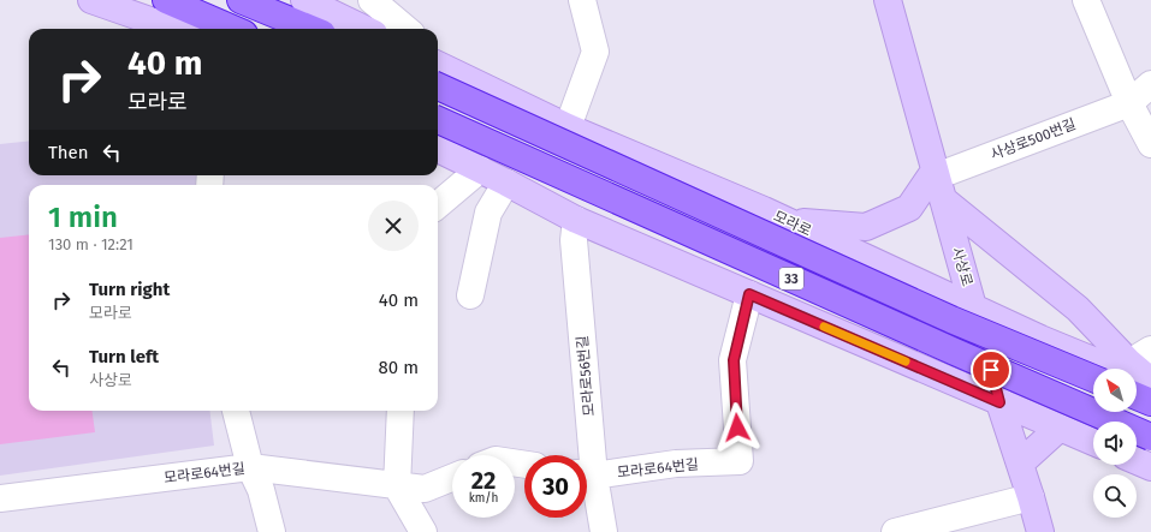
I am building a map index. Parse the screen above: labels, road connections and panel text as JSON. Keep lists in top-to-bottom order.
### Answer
{
  "streets": {
    "highway": ["모라로", "33"],
    "main road": ["사상로"],
    "street": ["사상로500번길", "모라로56번길", "모라로64번길"]
  },
  "crossings": [
    ["사상로500번길", "사상로"],
    ["모라로", "사상로"]
  ],
  "north": "top left",
  "page": {
    "turn": ["40 m", "모라로"],
    "then": "Then",
    "heading": ["1 min", "130 m · 12:21"],
    "list": [
      {
        "name": "Turn right",
        "note": "모라로",
        "value": "40 m"
      },
      {
        "name": "Turn left",
        "note": "사상로",
        "value": "80 m"
      }
    ],
    "speed": "22 km/h",
    "limit": "30"
  }
}
